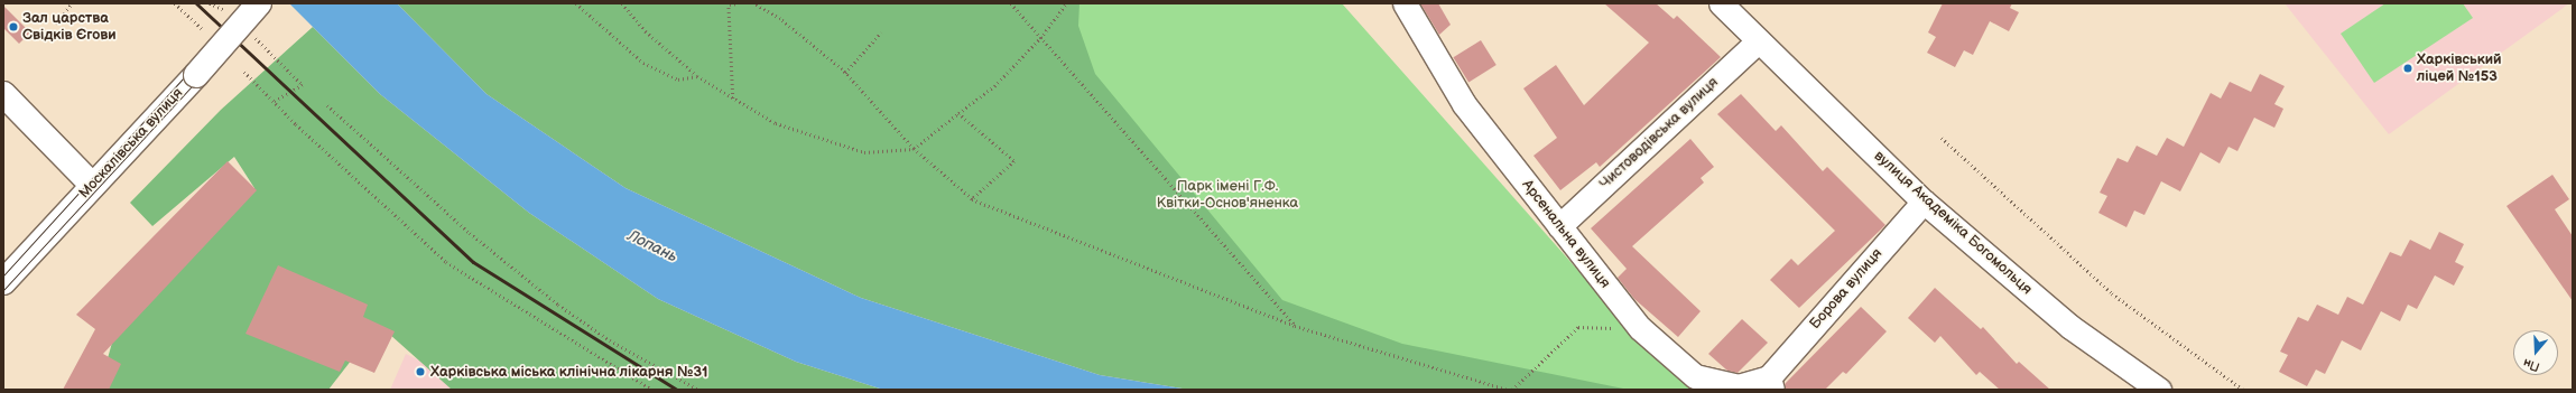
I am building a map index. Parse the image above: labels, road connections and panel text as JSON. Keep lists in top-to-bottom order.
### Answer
{
  "streets": {
    "street": [
      "Чистоводівська вулиця",
      "Москалівська вулиця",
      "вулиця Академіка Богомольця",
      "Арсенальна вулиця",
      "Борова вулиця"
    ]
  },
  "crossings": [
    ["Чистоводівська вулиця", "вулиця Академіка Богомольця"],
    ["Чистоводівська вулиця", "Арсенальна вулиця"],
    ["вулиця Академіка Богомольця", "Борова вулиця"],
    ["Арсенальна вулиця", "Борова вулиця"]
  ],
  "water": ["Лопань"],
  "parks": ["Парк імені Г.Ф. Квітки-Основ'яненка"],
  "places": ["Зал царства Свідків Єгови", "Харківський ліцей №153", "Харківська міська клінічна лікарня №31"],
  "north": "bottom"
}
